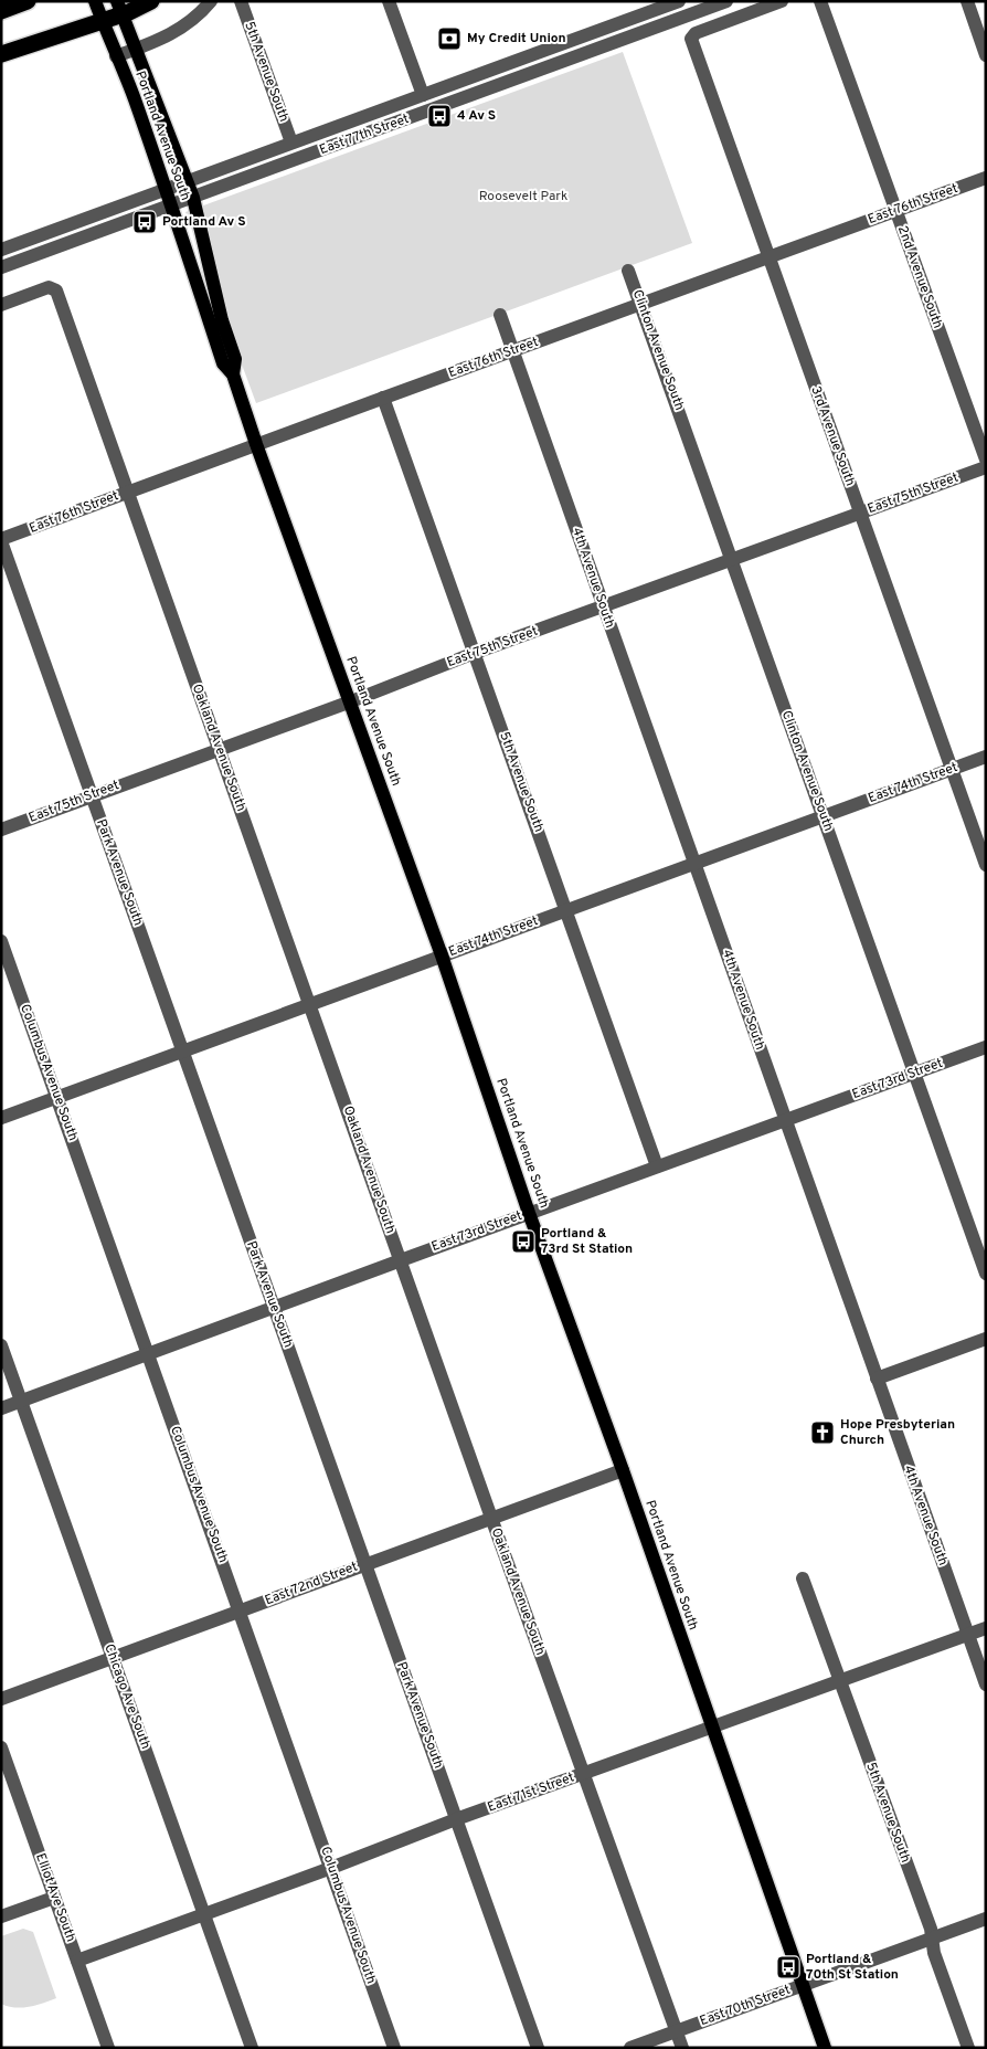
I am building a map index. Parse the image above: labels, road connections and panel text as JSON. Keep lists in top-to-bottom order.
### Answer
{
  "streets": {
    "main road": ["Portland Avenue South"],
    "street": [
      "5th Avenue South",
      "East 77th Street",
      "East 76th Street",
      "2nd Avenue South",
      "Clinton Avenue South",
      "3rd Avenue South",
      "East 75th Street",
      "4th Avenue South",
      "Oakland Avenue South",
      "East 74th Street",
      "Park Avenue South",
      "Columbus Avenue South",
      "East 73rd Street",
      "East 72nd Street",
      "Chicago Ave South",
      "East 71st Street",
      "Elliot Ave South",
      "East 70th Street"
    ]
  },
  "crossings": [
    ["5th Avenue South", "East 77th Street"],
    ["5th Avenue South", "East 76th Street"],
    ["5th Avenue South", "East 75th Street"],
    ["5th Avenue South", "East 74th Street"],
    ["5th Avenue South", "East 73rd Street"],
    ["5th Avenue South", "East 71st Street"],
    ["5th Avenue South", "East 70th Street"],
    ["East 77th Street", "Portland Avenue South"],
    ["Portland Avenue South", "East 76th Street"],
    ["Portland Avenue South", "East 75th Street"],
    ["Portland Avenue South", "East 74th Street"],
    ["Portland Avenue South", "East 73rd Street"],
    ["Portland Avenue South", "East 72nd Street"],
    ["Portland Avenue South", "East 71st Street"],
    ["Portland Avenue South", "East 70th Street"],
    ["East 76th Street", "2nd Avenue South"],
    ["East 76th Street", "Clinton Avenue South"],
    ["East 76th Street", "3rd Avenue South"],
    ["East 76th Street", "4th Avenue South"],
    ["East 76th Street", "Oakland Avenue South"],
    ["East 76th Street", "Park Avenue South"],
    ["Clinton Avenue South", "East 75th Street"],
    ["Clinton Avenue South", "East 74th Street"],
    ["Clinton Avenue South", "East 73rd Street"],
    ["3rd Avenue South", "East 75th Street"],
    ["3rd Avenue South", "East 74th Street"],
    ["East 75th Street", "4th Avenue South"],
    ["East 75th Street", "Oakland Avenue South"],
    ["East 75th Street", "Park Avenue South"],
    ["4th Avenue South", "East 74th Street"],
    ["4th Avenue South", "East 73rd Street"],
    ["4th Avenue South", "East 71st Street"],
    ["Oakland Avenue South", "East 74th Street"],
    ["Oakland Avenue South", "East 73rd Street"],
    ["Oakland Avenue South", "East 72nd Street"],
    ["Oakland Avenue South", "East 71st Street"],
    ["Oakland Avenue South", "East 70th Street"],
    ["East 74th Street", "Park Avenue South"],
    ["East 74th Street", "Columbus Avenue South"],
    ["Park Avenue South", "East 73rd Street"],
    ["Park Avenue South", "East 72nd Street"],
    ["Park Avenue South", "East 71st Street"],
    ["Columbus Avenue South", "East 73rd Street"],
    ["Columbus Avenue South", "East 72nd Street"],
    ["Columbus Avenue South", "East 71st Street"],
    ["East 73rd Street", "Chicago Ave South"],
    ["East 72nd Street", "Chicago Ave South"],
    ["Chicago Ave South", "East 71st Street"],
    ["East 71st Street", "Elliot Ave South"]
  ],
  "parks": ["Roosevelt Park"],
  "places": {
    "bank": ["My Credit Union"],
    "bus stop": [
      "4 Av S",
      "Portland Av S",
      "Portland & 73rd St Station",
      "Portland & 70th St Station"
    ],
    "church": ["Hope Presbyterian Church"]
  }
}
